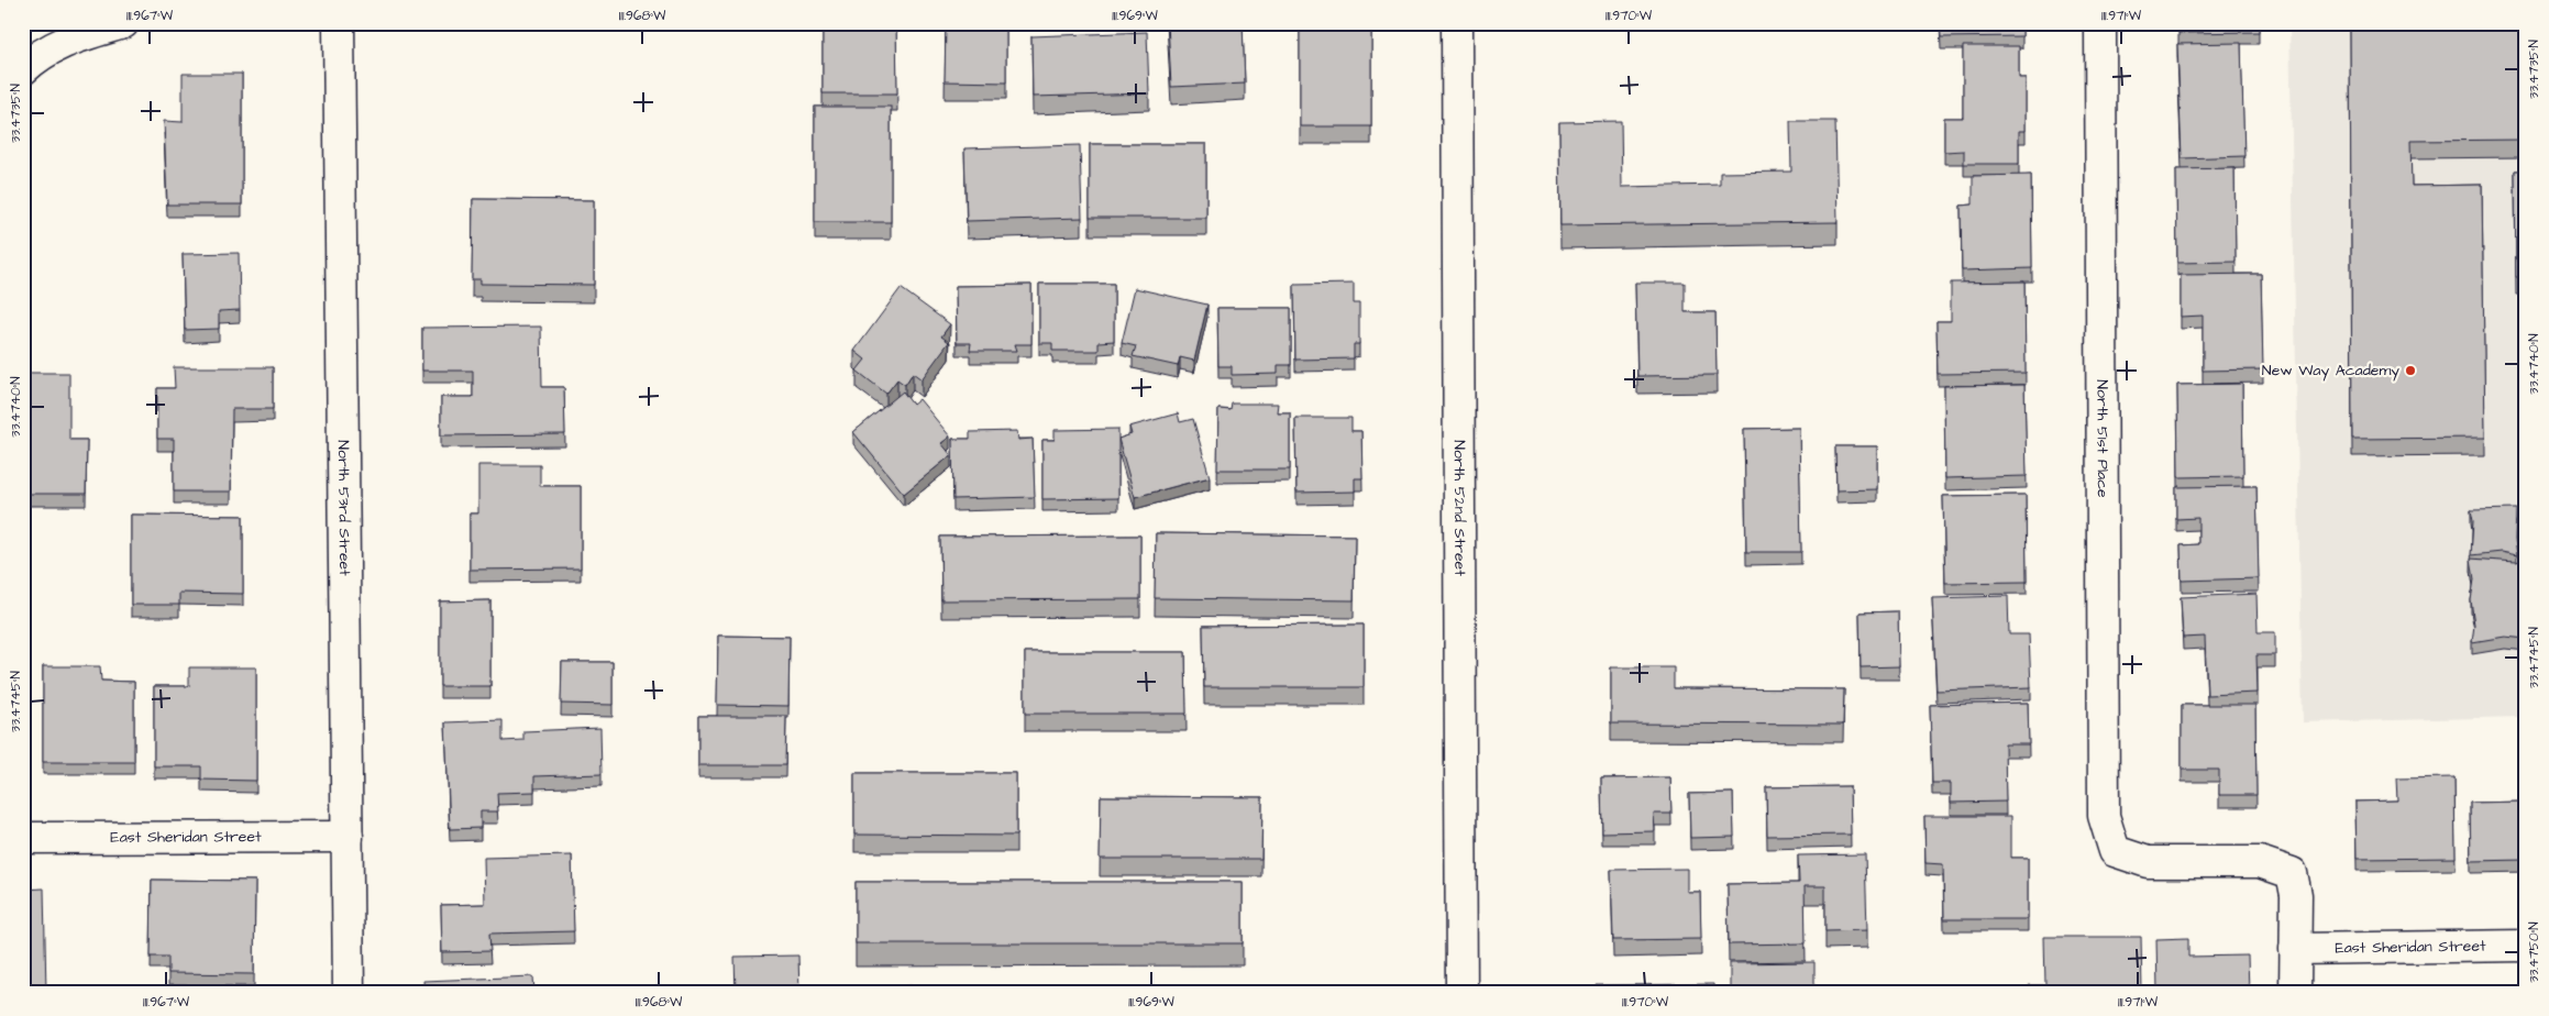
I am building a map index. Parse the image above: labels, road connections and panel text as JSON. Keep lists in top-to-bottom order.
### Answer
{
  "streets": {
    "street": [
      "North 51st Place",
      "North 53rd Street",
      "North 52nd Street",
      "East Sheridan Street"
    ]
  },
  "crossings": [
    ["North 51st Place", "East Sheridan Street"],
    ["North 53rd Street", "East Sheridan Street"]
  ],
  "places": ["New Way Academy"],
  "coordinates": [
    "111.967°W",
    "111.968°W",
    "111.969°W",
    "111.970°W",
    "111.971°W",
    "33.4735°N",
    "33.4740°N",
    "33.4745°N",
    "33.4750°N"
  ]
}
